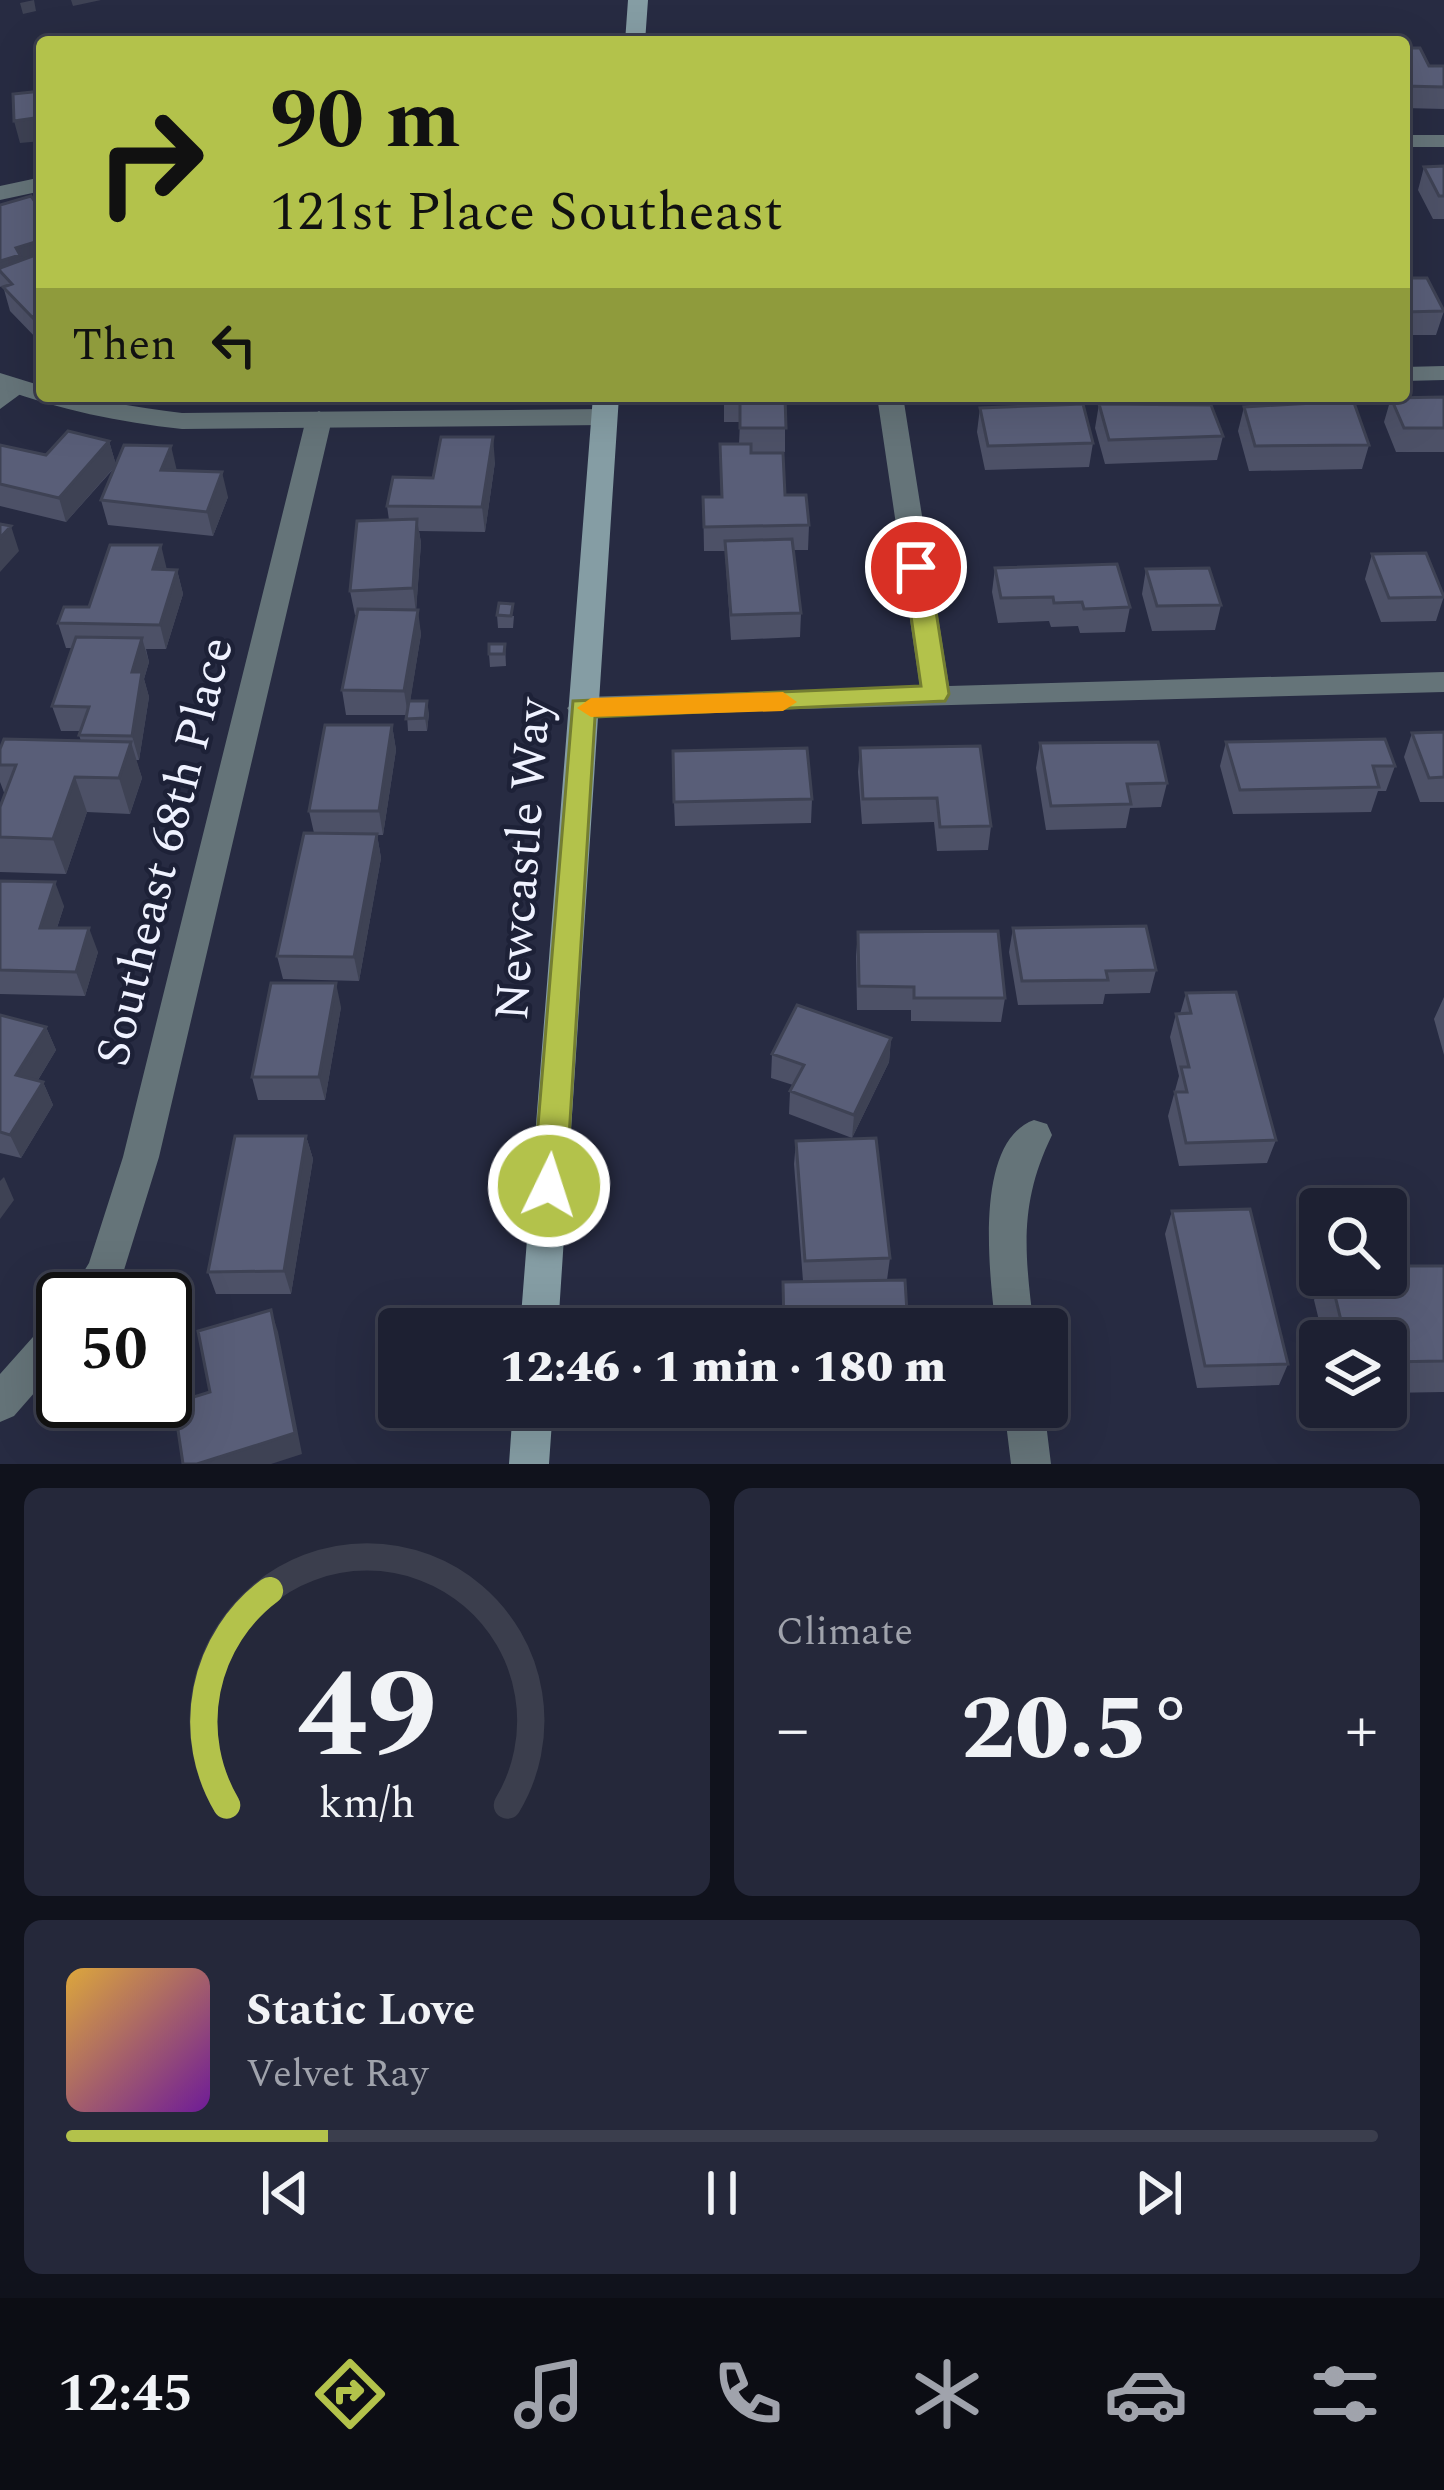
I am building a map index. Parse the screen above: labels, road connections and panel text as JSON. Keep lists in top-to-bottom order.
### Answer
{
  "streets": {
    "main road": ["Newcastle Way"],
    "street": ["Southeast 68th Place"]
  },
  "page": {
    "turn": ["90 m", "121st Place Southeast"],
    "then": "Then",
    "limit": "50",
    "trip": "12:46 · 1 min · 180 m",
    "tile": "Climate",
    "heat": ["−", "20.5°", "+"],
    "song": ["Static Love", "Velvet Ray"],
    "tabs": "12:45",
    "gauge": ["49", "km/h"]
  }
}
